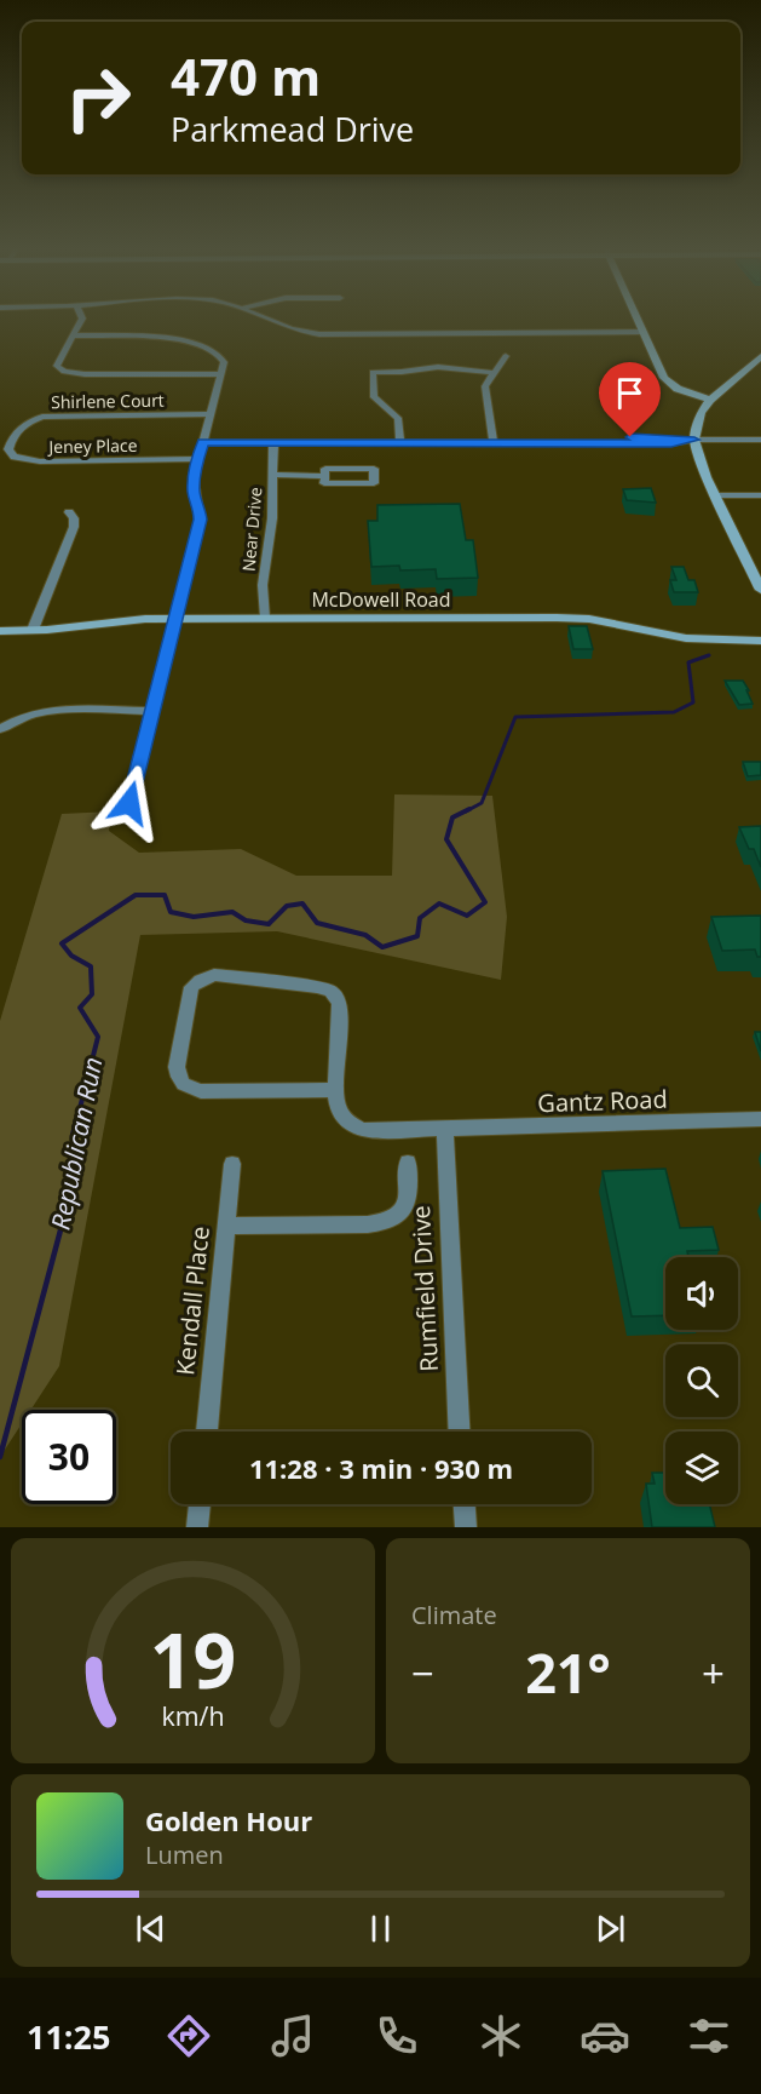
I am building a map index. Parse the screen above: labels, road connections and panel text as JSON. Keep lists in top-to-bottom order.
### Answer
{
  "streets": {
    "main road": ["McDowell Road"],
    "street": [
      "Shirlene Court",
      "Jeney Place",
      "Near Drive",
      "Gantz Road",
      "Rumfield Drive",
      "Kendall Place"
    ]
  },
  "crossings": [
    ["Shirlene Court", "Jeney Place"],
    ["Near Drive", "McDowell Road"],
    ["Gantz Road", "Rumfield Drive"]
  ],
  "water": ["Republican Run"],
  "page": {
    "turn": ["470 m", "Parkmead Drive"],
    "limit": "30",
    "trip": "11:28 · 3 min · 930 m",
    "tile": "Climate",
    "heat": ["−", "21°", "+"],
    "song": ["Golden Hour", "Lumen"],
    "tabs": "11:25",
    "gauge": ["19", "km/h"]
  }
}
